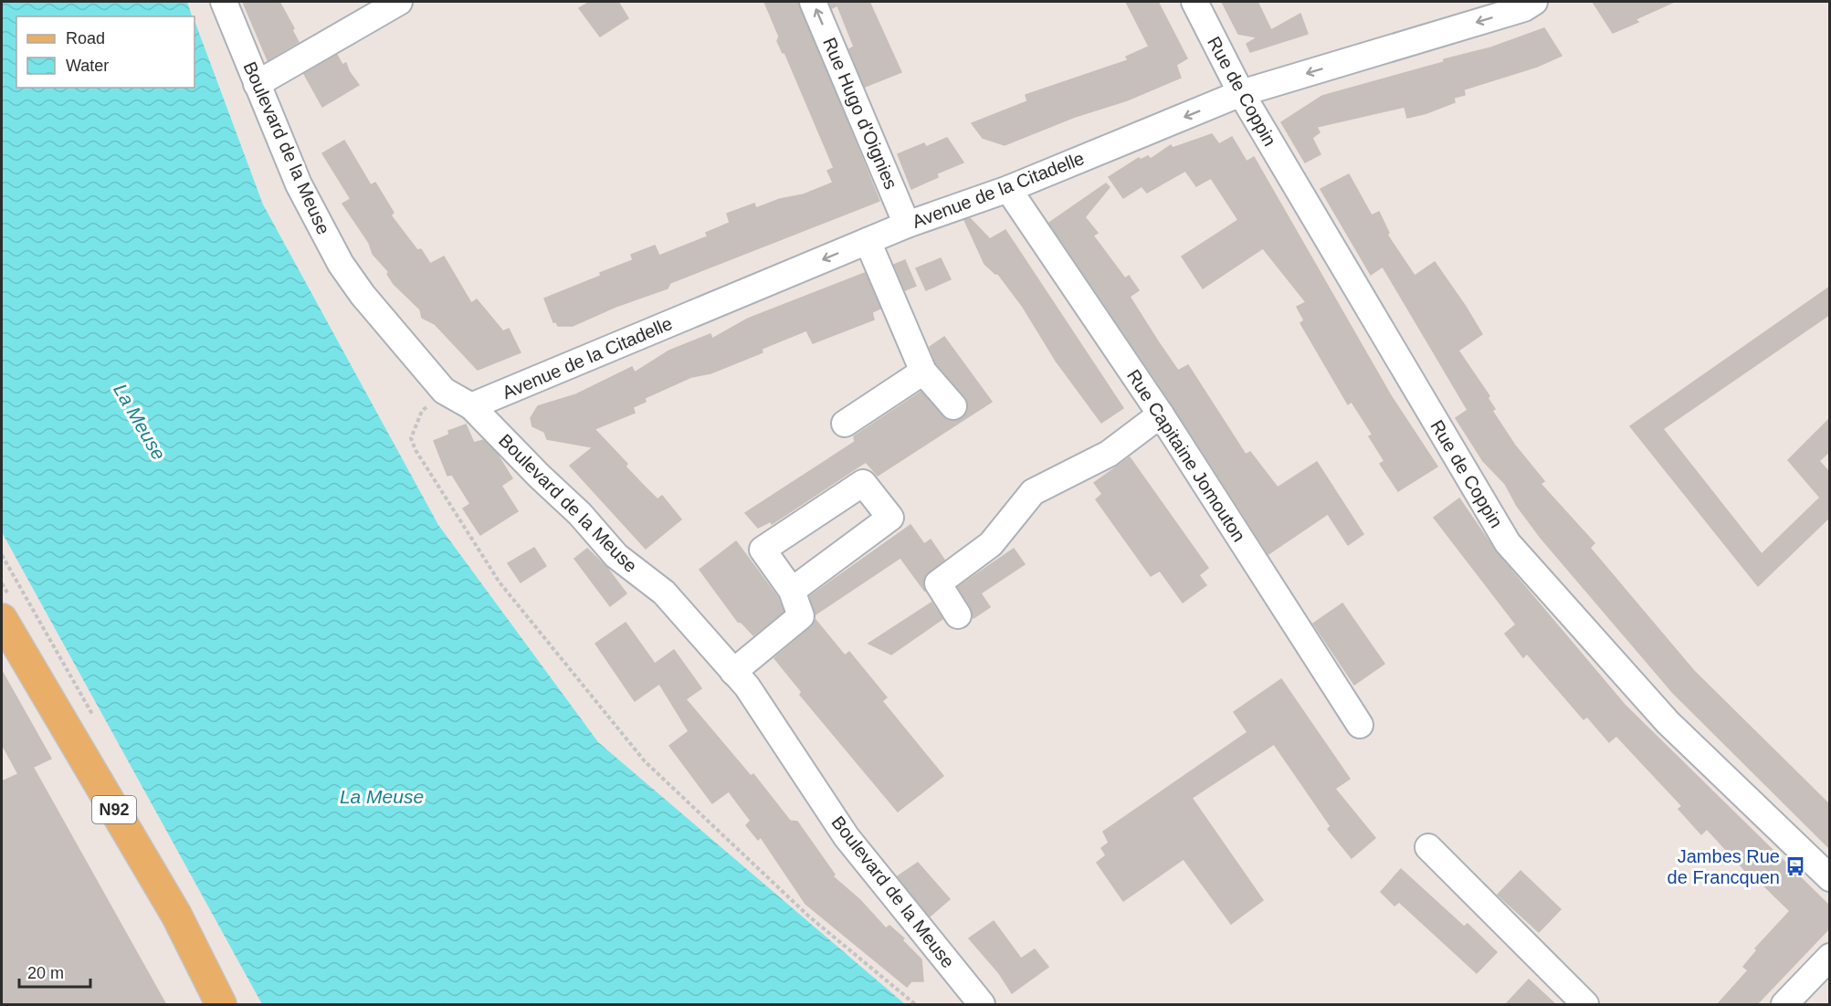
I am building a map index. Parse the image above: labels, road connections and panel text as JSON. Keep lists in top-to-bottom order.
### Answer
{
  "streets": {
    "main road": ["N92"],
    "street": [
      "Rue de Coppin",
      "Rue Hugo d'Oignies",
      "Boulevard de la Meuse",
      "Avenue de la Citadelle",
      "Rue Capitaine Jomouton"
    ]
  },
  "crossings": [
    ["Rue de Coppin", "Avenue de la Citadelle"],
    ["Rue Hugo d'Oignies", "Avenue de la Citadelle"],
    ["Boulevard de la Meuse", "Avenue de la Citadelle"],
    ["Avenue de la Citadelle", "Rue Capitaine Jomouton"]
  ],
  "one_way": ["Rue Hugo d'Oignies", "Avenue de la Citadelle"],
  "water": ["La Meuse"],
  "places": {
    "bus stop": ["Jambes Rue de Francquen"]
  },
  "legend": ["Road", "Water"],
  "scale_bar": "20 m"
}
